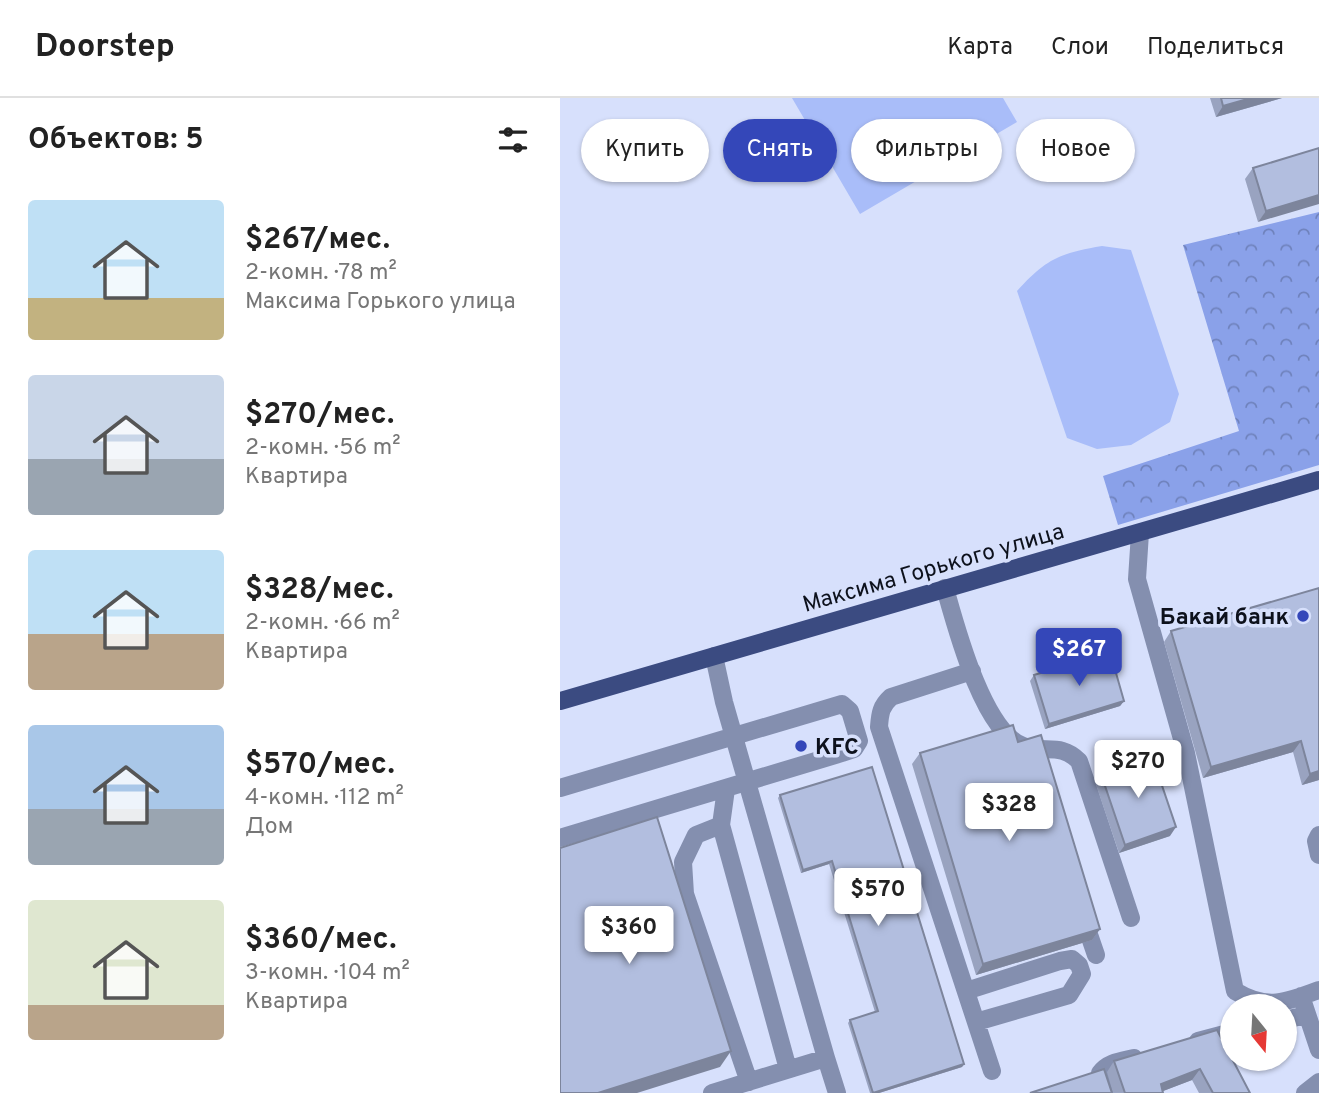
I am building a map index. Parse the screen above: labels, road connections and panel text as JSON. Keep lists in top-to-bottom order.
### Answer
{
  "streets": {
    "main road": ["Максима Горького улица"]
  },
  "places": ["Бакай банк", "KFC"],
  "north": "bottom",
  "page": {
    "header": "Doorstep",
    "nav": ["Карта", "Слои", "Поделиться"],
    "heading": "Объектов: 5",
    "chip": [
      "Купить",
      "Снять",
      "Фильтры",
      "Новое"
    ],
    "list": [
      {
        "name": "$267/мес.",
        "note": "2-комн. · 78 m² · Максима Горького улица"
      },
      {
        "name": "$270/мес.",
        "note": "2-комн. · 56 m² · Квартира"
      },
      {
        "name": "$328/мес.",
        "note": "2-комн. · 66 m² · Квартира"
      },
      {
        "name": "$570/мес.",
        "note": "4-комн. · 112 m² · Дом"
      },
      {
        "name": "$360/мес.",
        "note": "3-комн. · 104 m² · Квартира"
      }
    ],
    "price": [
      "$267",
      "$270",
      "$328",
      "$570",
      "$360"
    ]
  }
}
